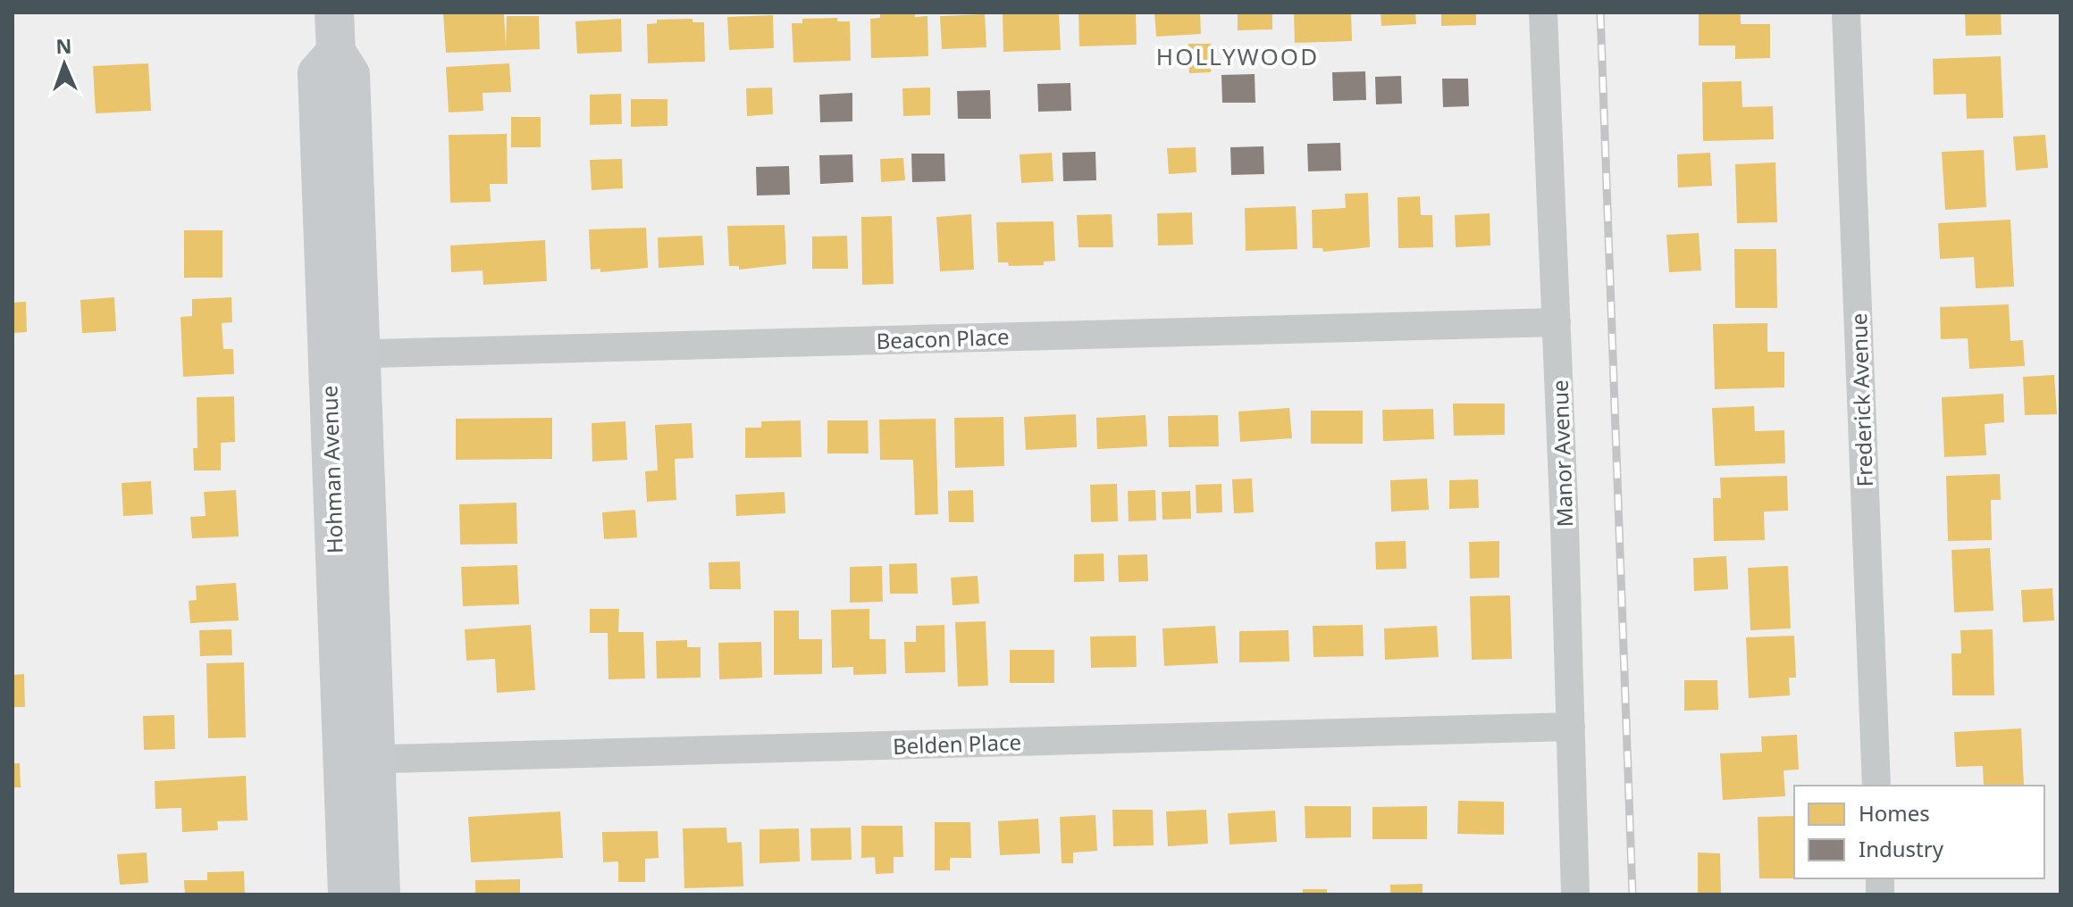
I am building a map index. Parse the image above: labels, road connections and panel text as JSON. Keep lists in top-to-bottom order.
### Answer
{
  "streets": {
    "main road": ["Hohman Avenue"],
    "street": [
      "Beacon Place",
      "Frederick Avenue",
      "Manor Avenue",
      "Belden Place"
    ]
  },
  "crossings": [
    ["Beacon Place", "Manor Avenue"],
    ["Beacon Place", "Hohman Avenue"],
    ["Manor Avenue", "Belden Place"],
    ["Hohman Avenue", "Belden Place"]
  ],
  "districts": ["HOLLYWOOD"],
  "legend": ["Homes", "Industry"],
  "north": "top"
}
